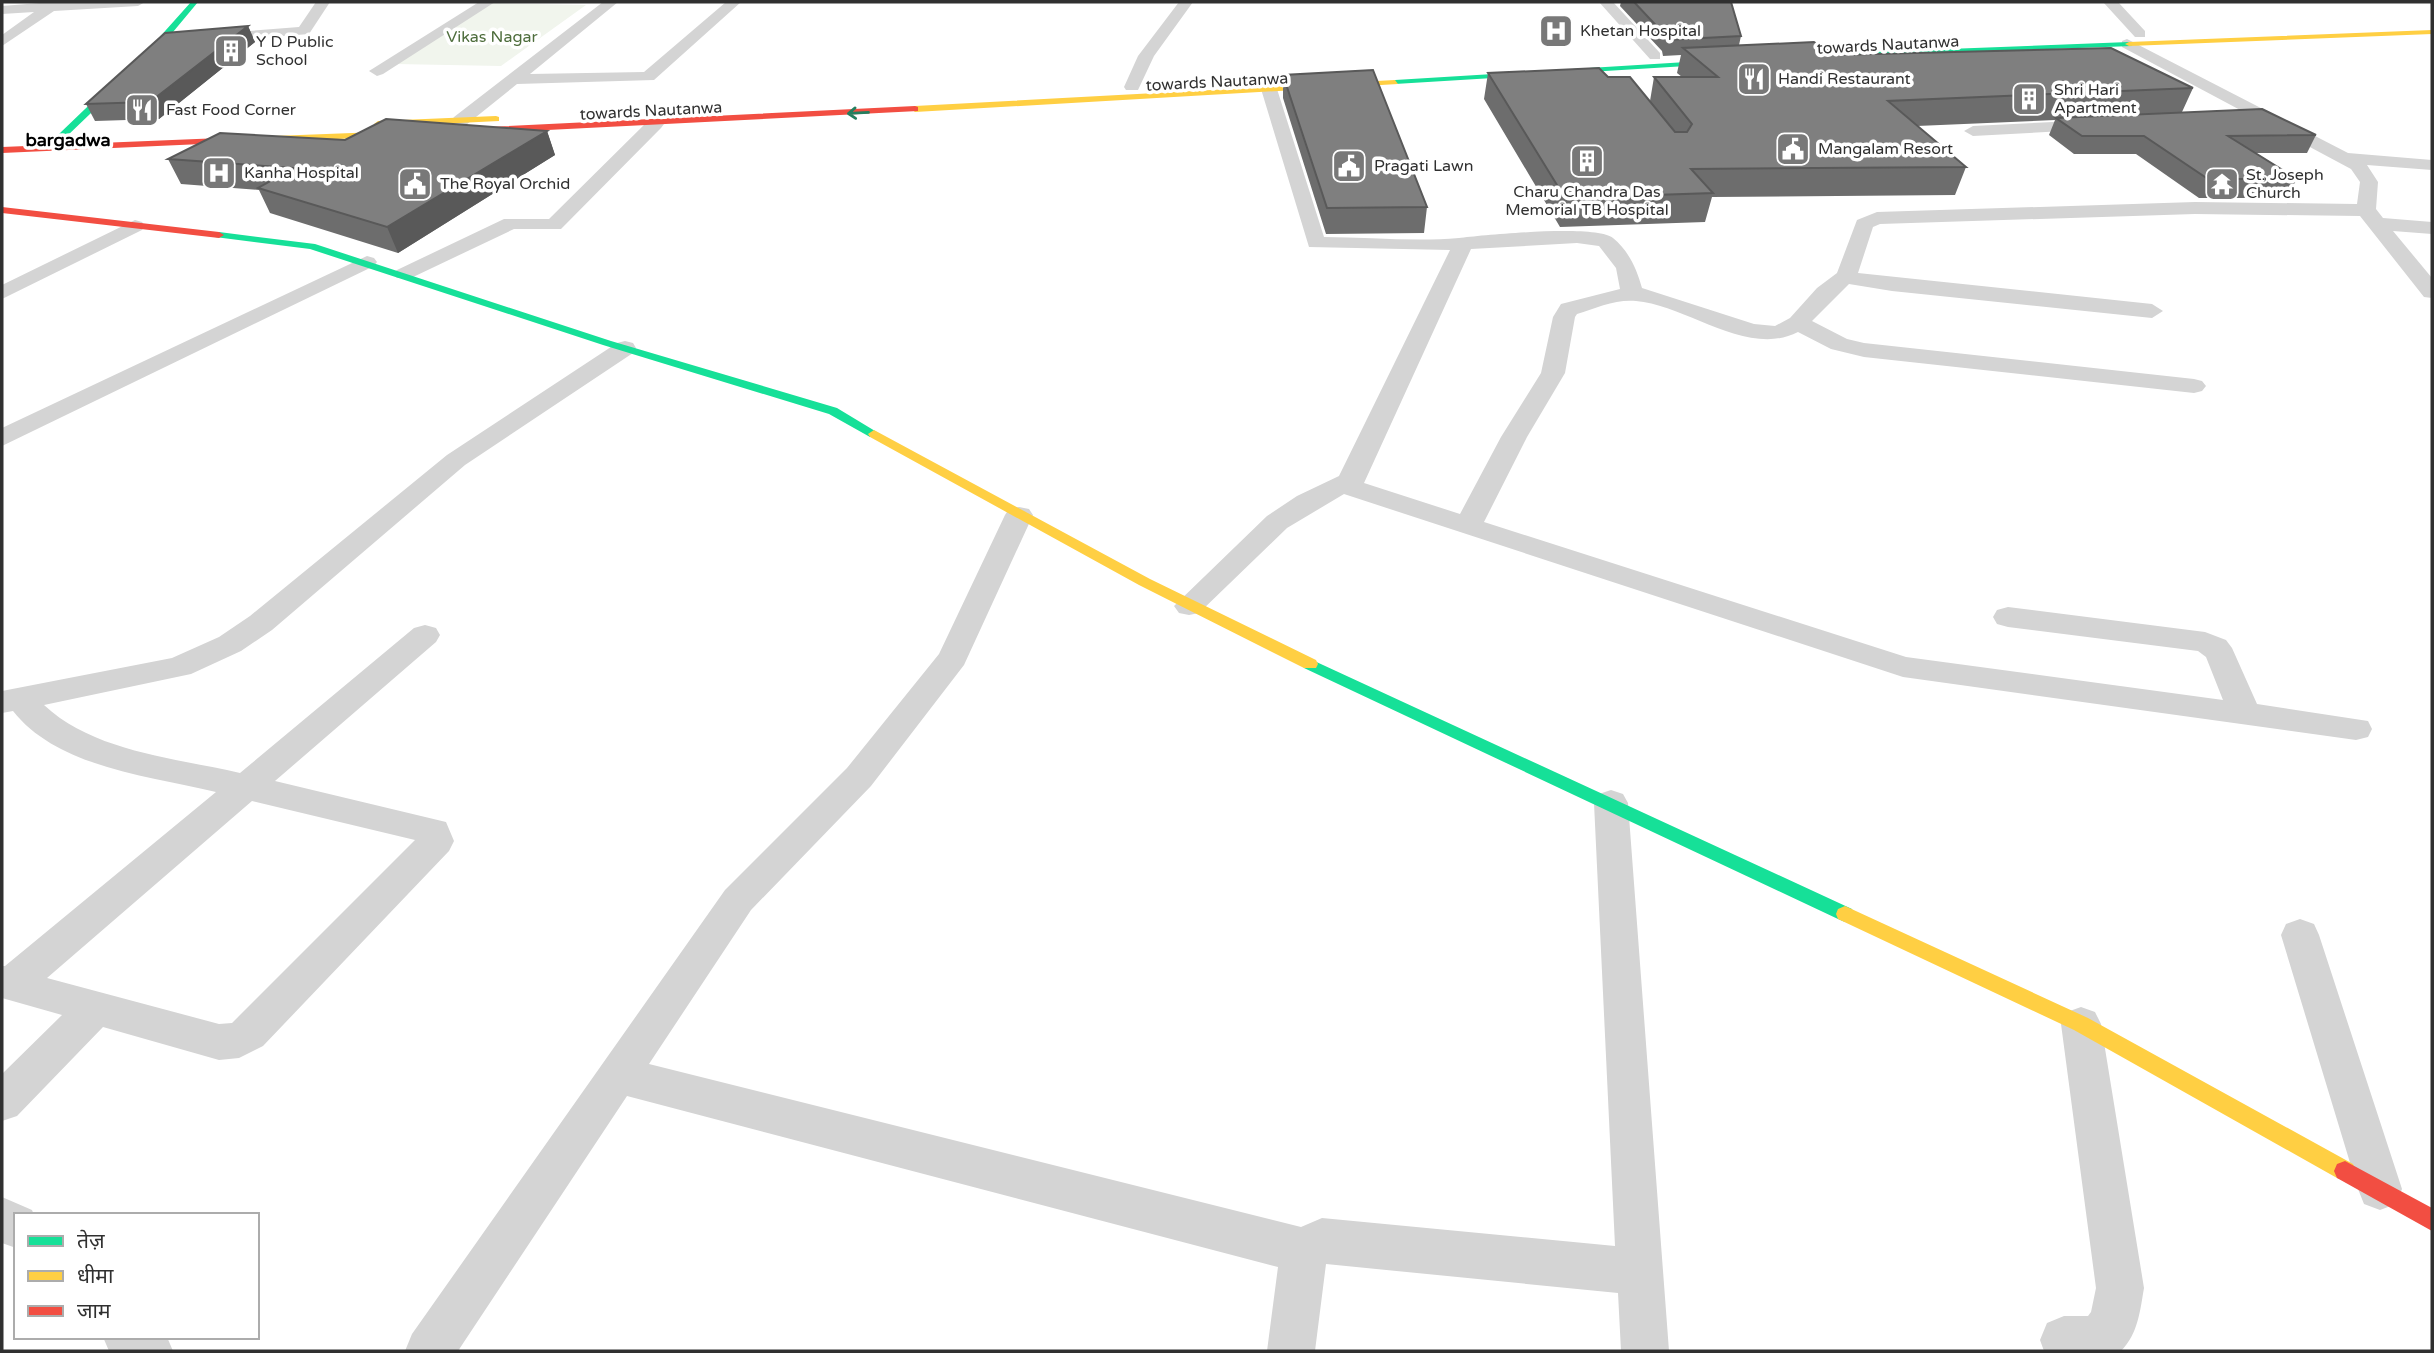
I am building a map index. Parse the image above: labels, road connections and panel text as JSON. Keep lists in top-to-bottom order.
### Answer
{
  "streets": {
    "main road": ["towards Nautanwa"]
  },
  "districts": ["bargadwa"],
  "parks": ["Vikas Nagar"],
  "places": {
    "hospital": ["Khetan Hospital", "Kanha Hospital"],
    "building": ["Y D Public School", "Shri Hari Apartment", "Charu Chandra Das Memorial TB Hospital"],
    "restaurant": ["Handi Restaurant", "Fast Food Corner"],
    "public building": ["Mangalam Resort", "Pragati Lawn", "The Royal Orchid"],
    "temple": ["St. Joseph Church"]
  },
  "legend": ["तेज़", "धीमा", "जाम"]
}
